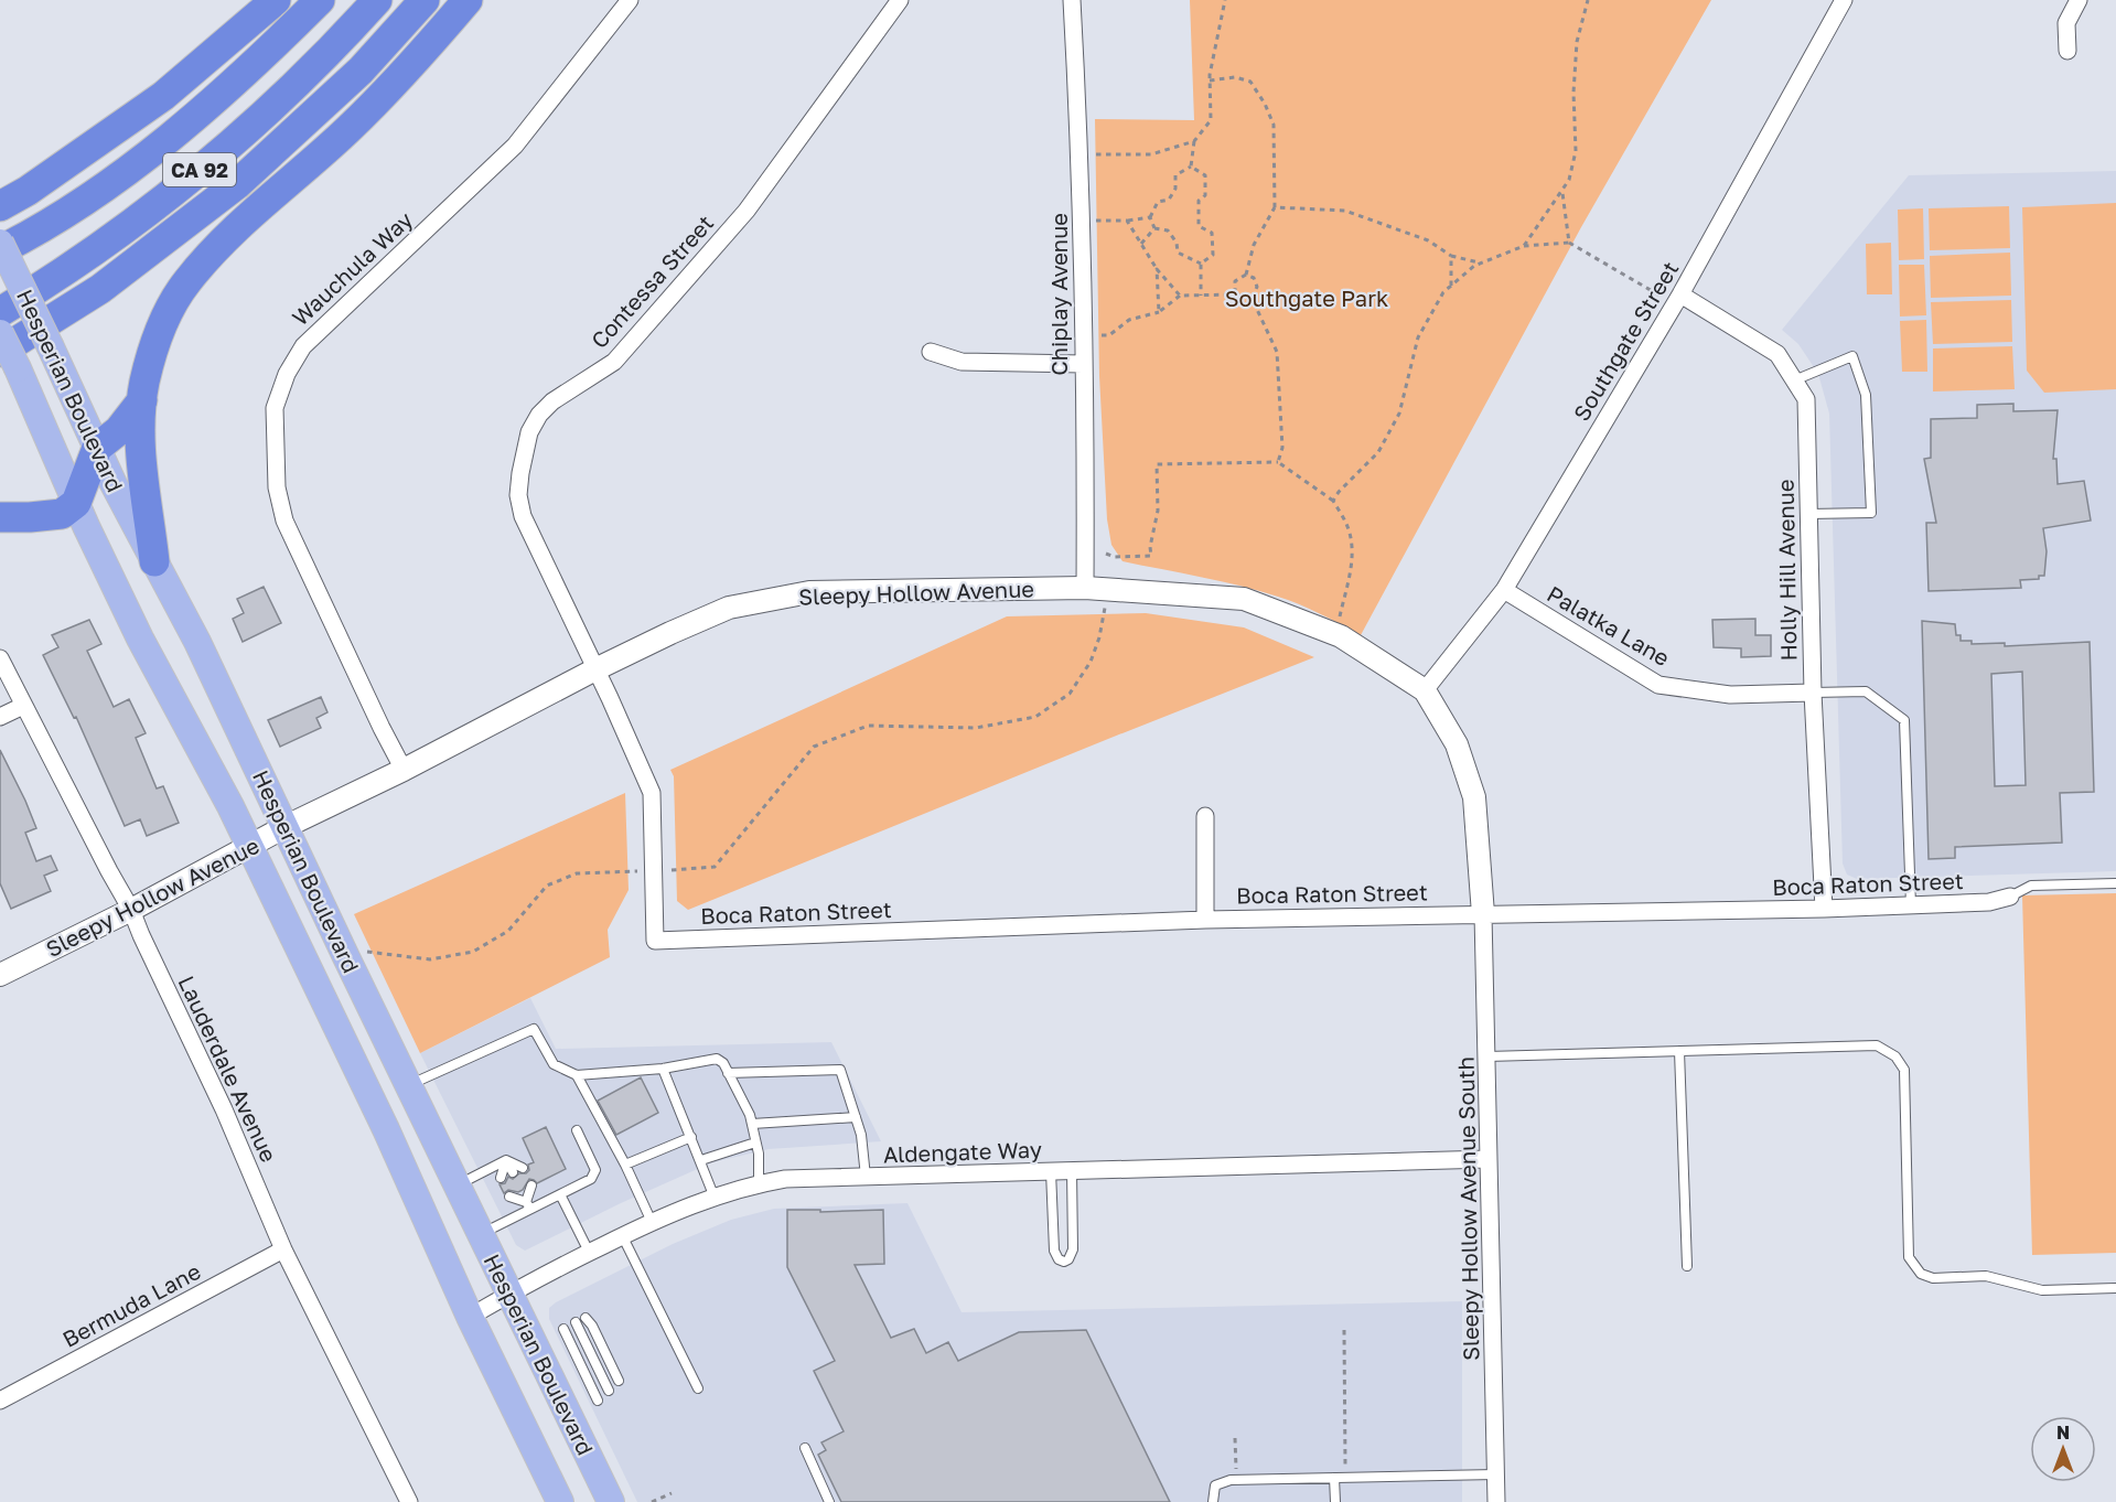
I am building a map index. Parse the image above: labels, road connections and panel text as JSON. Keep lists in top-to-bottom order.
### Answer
{
  "streets": {
    "highway": ["CA 92"],
    "main road": ["Hesperian Boulevard"],
    "street": [
      "Wauchula Way",
      "Contessa Street",
      "Chiplay Avenue",
      "Southgate Street",
      "Holly Hill Avenue",
      "Sleepy Hollow Avenue",
      "Palatka Lane",
      "Boca Raton Street",
      "Lauderdale Avenue",
      "Aldengate Way",
      "Sleepy Hollow Avenue South",
      "Bermuda Lane"
    ]
  },
  "crossings": [
    ["Wauchula Way", "Sleepy Hollow Avenue"],
    ["Contessa Street", "Sleepy Hollow Avenue"],
    ["Contessa Street", "Boca Raton Street"],
    ["Chiplay Avenue", "Sleepy Hollow Avenue"],
    ["Southgate Street", "Holly Hill Avenue"],
    ["Southgate Street", "Sleepy Hollow Avenue"],
    ["Southgate Street", "Palatka Lane"],
    ["Hesperian Boulevard", "Sleepy Hollow Avenue"],
    ["Hesperian Boulevard", "Aldengate Way"],
    ["Holly Hill Avenue", "Palatka Lane"],
    ["Holly Hill Avenue", "Boca Raton Street"],
    ["Sleepy Hollow Avenue", "Boca Raton Street"],
    ["Sleepy Hollow Avenue", "Lauderdale Avenue"],
    ["Sleepy Hollow Avenue", "Sleepy Hollow Avenue South"],
    ["Boca Raton Street", "Sleepy Hollow Avenue South"],
    ["Lauderdale Avenue", "Bermuda Lane"],
    ["Aldengate Way", "Sleepy Hollow Avenue South"]
  ],
  "parks": ["Southgate Park"],
  "north": "top"
}
